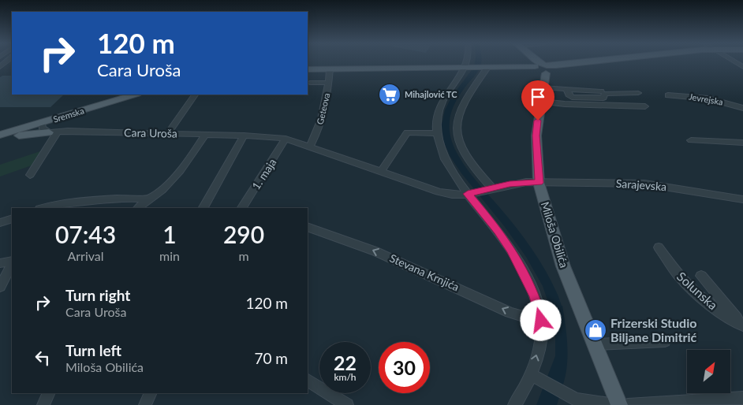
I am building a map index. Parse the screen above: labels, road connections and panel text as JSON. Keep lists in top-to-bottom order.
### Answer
{
  "streets": {
    "main road": ["Sremska", "Miloša Obilića"],
    "street": [
      "Jevrejska",
      "Geteova",
      "Cara Uroša",
      "1. maja",
      "Sarajevska",
      "Stevana Krnjića",
      "Solunska"
    ]
  },
  "crossings": [
    ["Geteova", "Cara Uroša"],
    ["Cara Uroša", "1. maja"],
    ["Cara Uroša", "Sarajevska"],
    ["Cara Uroša", "Miloša Obilića"],
    ["Sarajevska", "Miloša Obilića"]
  ],
  "one_way": ["Stevana Krnjića"],
  "places": {
    "supermarket": ["Mihajlović TC"],
    "shop": ["Frizerski Studio Biljane Dimitrić"]
  },
  "north": "top right",
  "page": {
    "turn": ["120 m", "Cara Uroša"],
    "eta": [
      "07:43",
      "Arrival",
      "1",
      "min",
      "290",
      "m"
    ],
    "list": [
      {
        "name": "Turn right",
        "note": "Cara Uroša",
        "value": "120 m"
      },
      {
        "name": "Turn left",
        "note": "Miloša Obilića",
        "value": "70 m"
      }
    ],
    "speed": "22 km/h",
    "limit": "30"
  }
}
